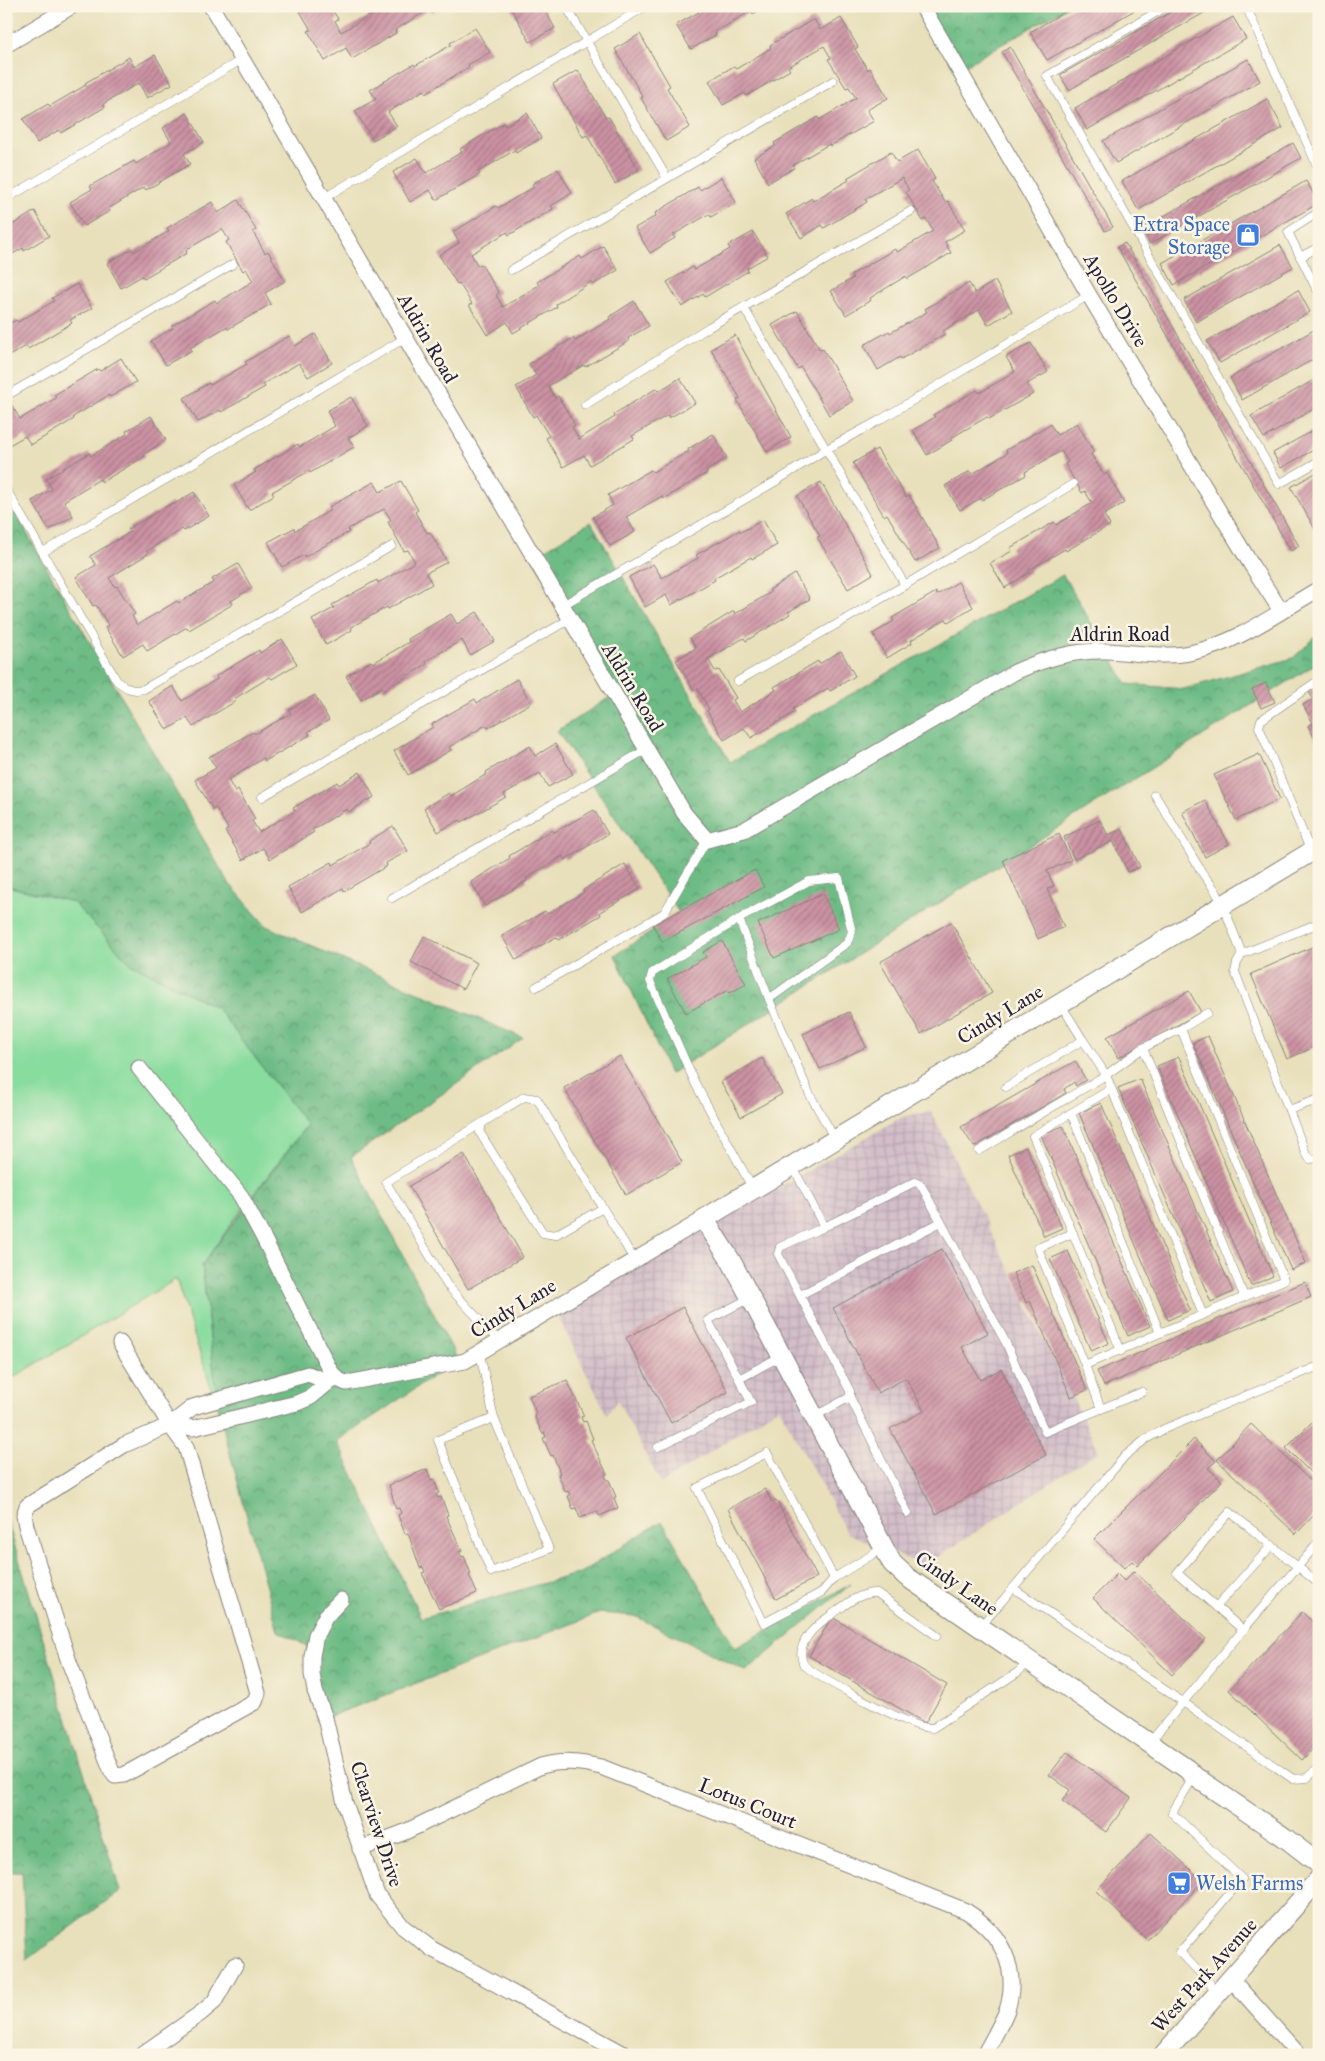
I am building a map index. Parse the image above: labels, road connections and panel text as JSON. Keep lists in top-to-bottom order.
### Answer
{
  "streets": {
    "street": [
      "Apollo Drive",
      "Aldrin Road",
      "Cindy Lane",
      "Lotus Court",
      "Clearview Drive",
      "West Park Avenue"
    ]
  },
  "crossings": [
    ["Apollo Drive", "Aldrin Road"],
    ["Lotus Court", "Clearview Drive"]
  ],
  "places": {
    "shop": ["Extra Space Storage"],
    "supermarket": ["Welsh Farms"]
  }
}
